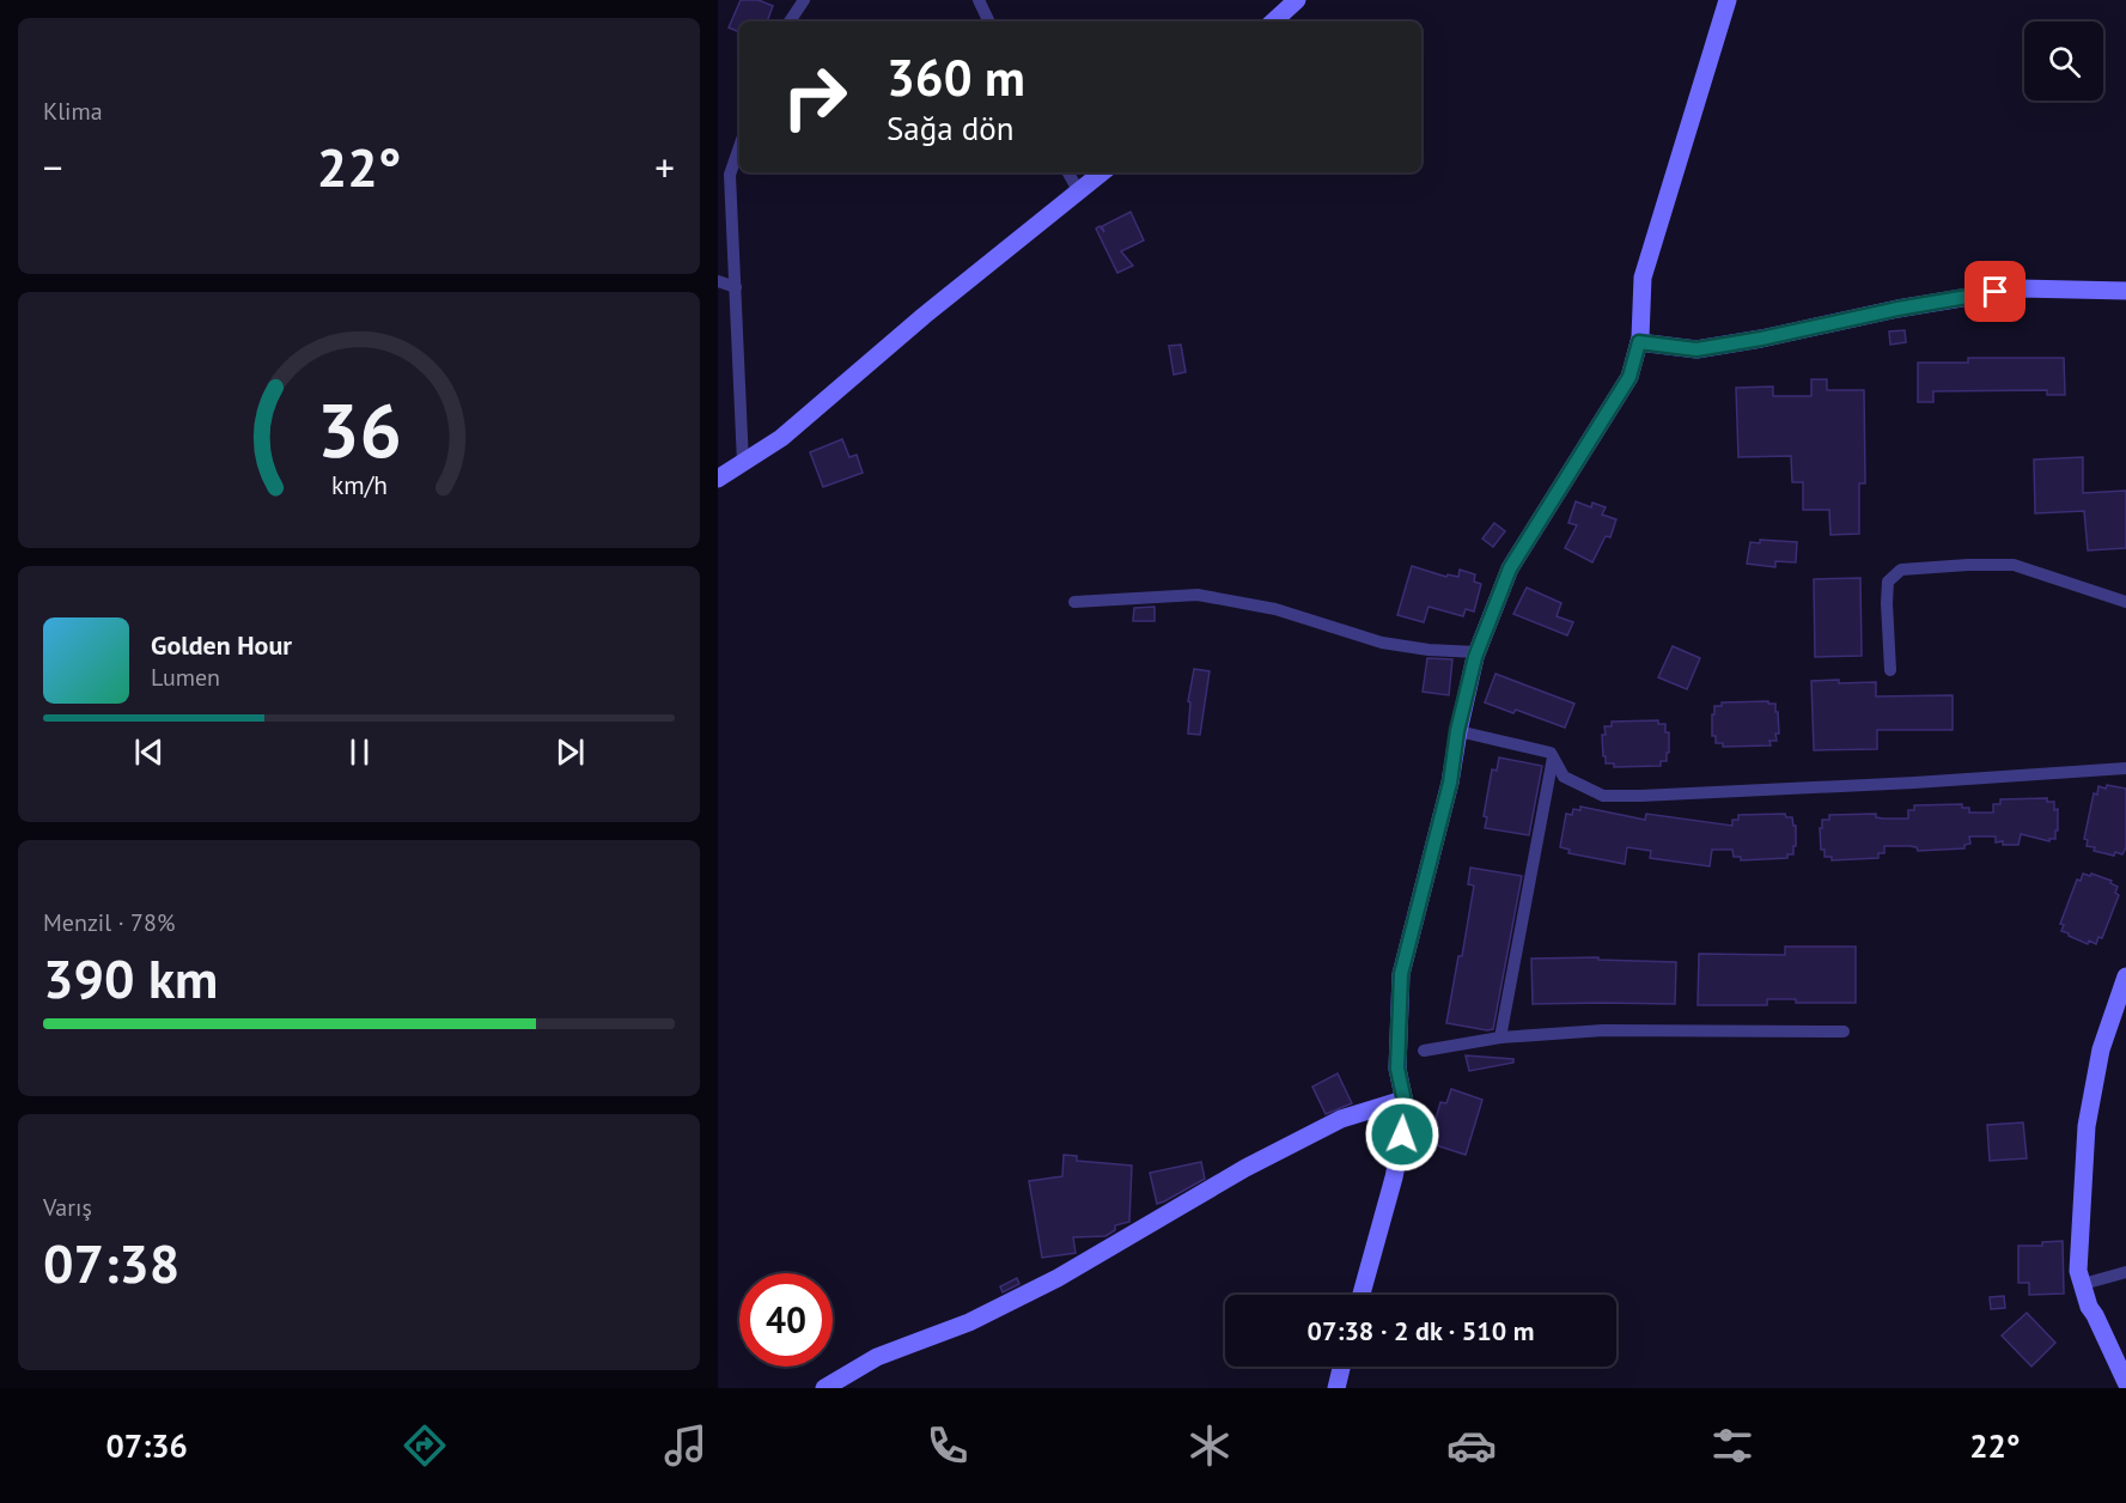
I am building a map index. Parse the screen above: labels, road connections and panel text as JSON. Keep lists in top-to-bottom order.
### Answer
{
  "page": {
    "tile": [
      "Klima",
      ["Menzil · 78%", "390 km"],
      ["Varış", "07:38"]
    ],
    "turn": ["360 m", "Sağa dön"],
    "heat": ["−", "22°", "+"],
    "song": ["Golden Hour", "Lumen"],
    "limit": "40",
    "trip": "07:38 · 2 dk · 510 m",
    "tabs": ["07:36", "22°"],
    "gauge": ["36", "km/h"]
  }
}
